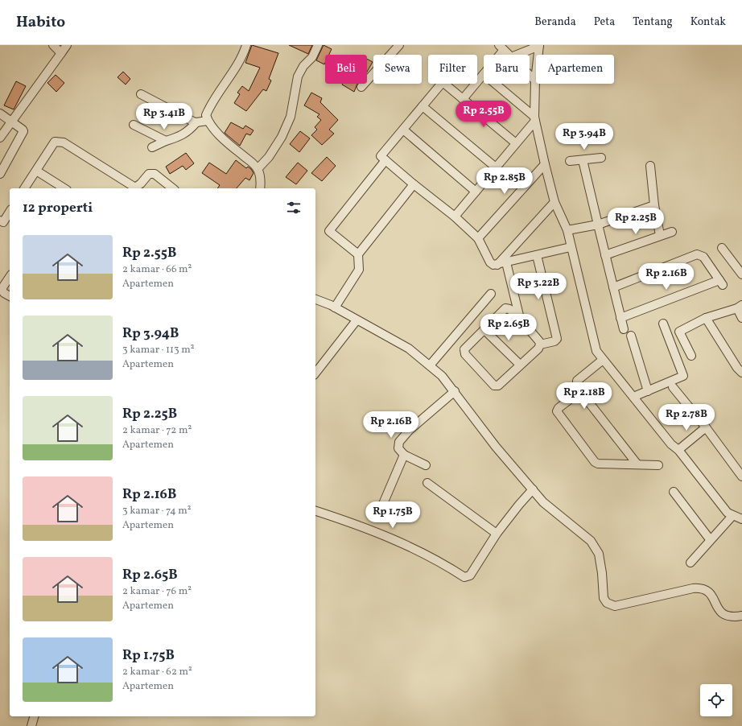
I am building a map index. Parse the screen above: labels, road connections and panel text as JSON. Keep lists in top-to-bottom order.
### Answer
{
  "page": {
    "header": "Habito",
    "nav": [
      "Beranda",
      "Peta",
      "Tentang",
      "Kontak"
    ],
    "chip": [
      "Beli",
      "Sewa",
      "Filter",
      "Baru",
      "Apartemen"
    ],
    "price": [
      "Rp 2.55B",
      "Rp 3.41B",
      "Rp 3.94B",
      "Rp 2.85B",
      "Rp 2.25B",
      "Rp 2.16B",
      "Rp 3.22B",
      "Rp 2.65B",
      "Rp 2.18B",
      "Rp 2.78B",
      "Rp 2.16B",
      "Rp 1.75B"
    ],
    "heading": "12 properti",
    "list": [
      {
        "name": "Rp 2.55B",
        "note": "2 kamar · 66 m² · Apartemen"
      },
      {
        "name": "Rp 3.94B",
        "note": "3 kamar · 113 m² · Apartemen"
      },
      {
        "name": "Rp 2.25B",
        "note": "2 kamar · 72 m² · Apartemen"
      },
      {
        "name": "Rp 2.16B",
        "note": "3 kamar · 74 m² · Apartemen"
      },
      {
        "name": "Rp 2.65B",
        "note": "2 kamar · 76 m² · Apartemen"
      },
      {
        "name": "Rp 1.75B",
        "note": "2 kamar · 62 m² · Apartemen"
      }
    ]
  }
}
